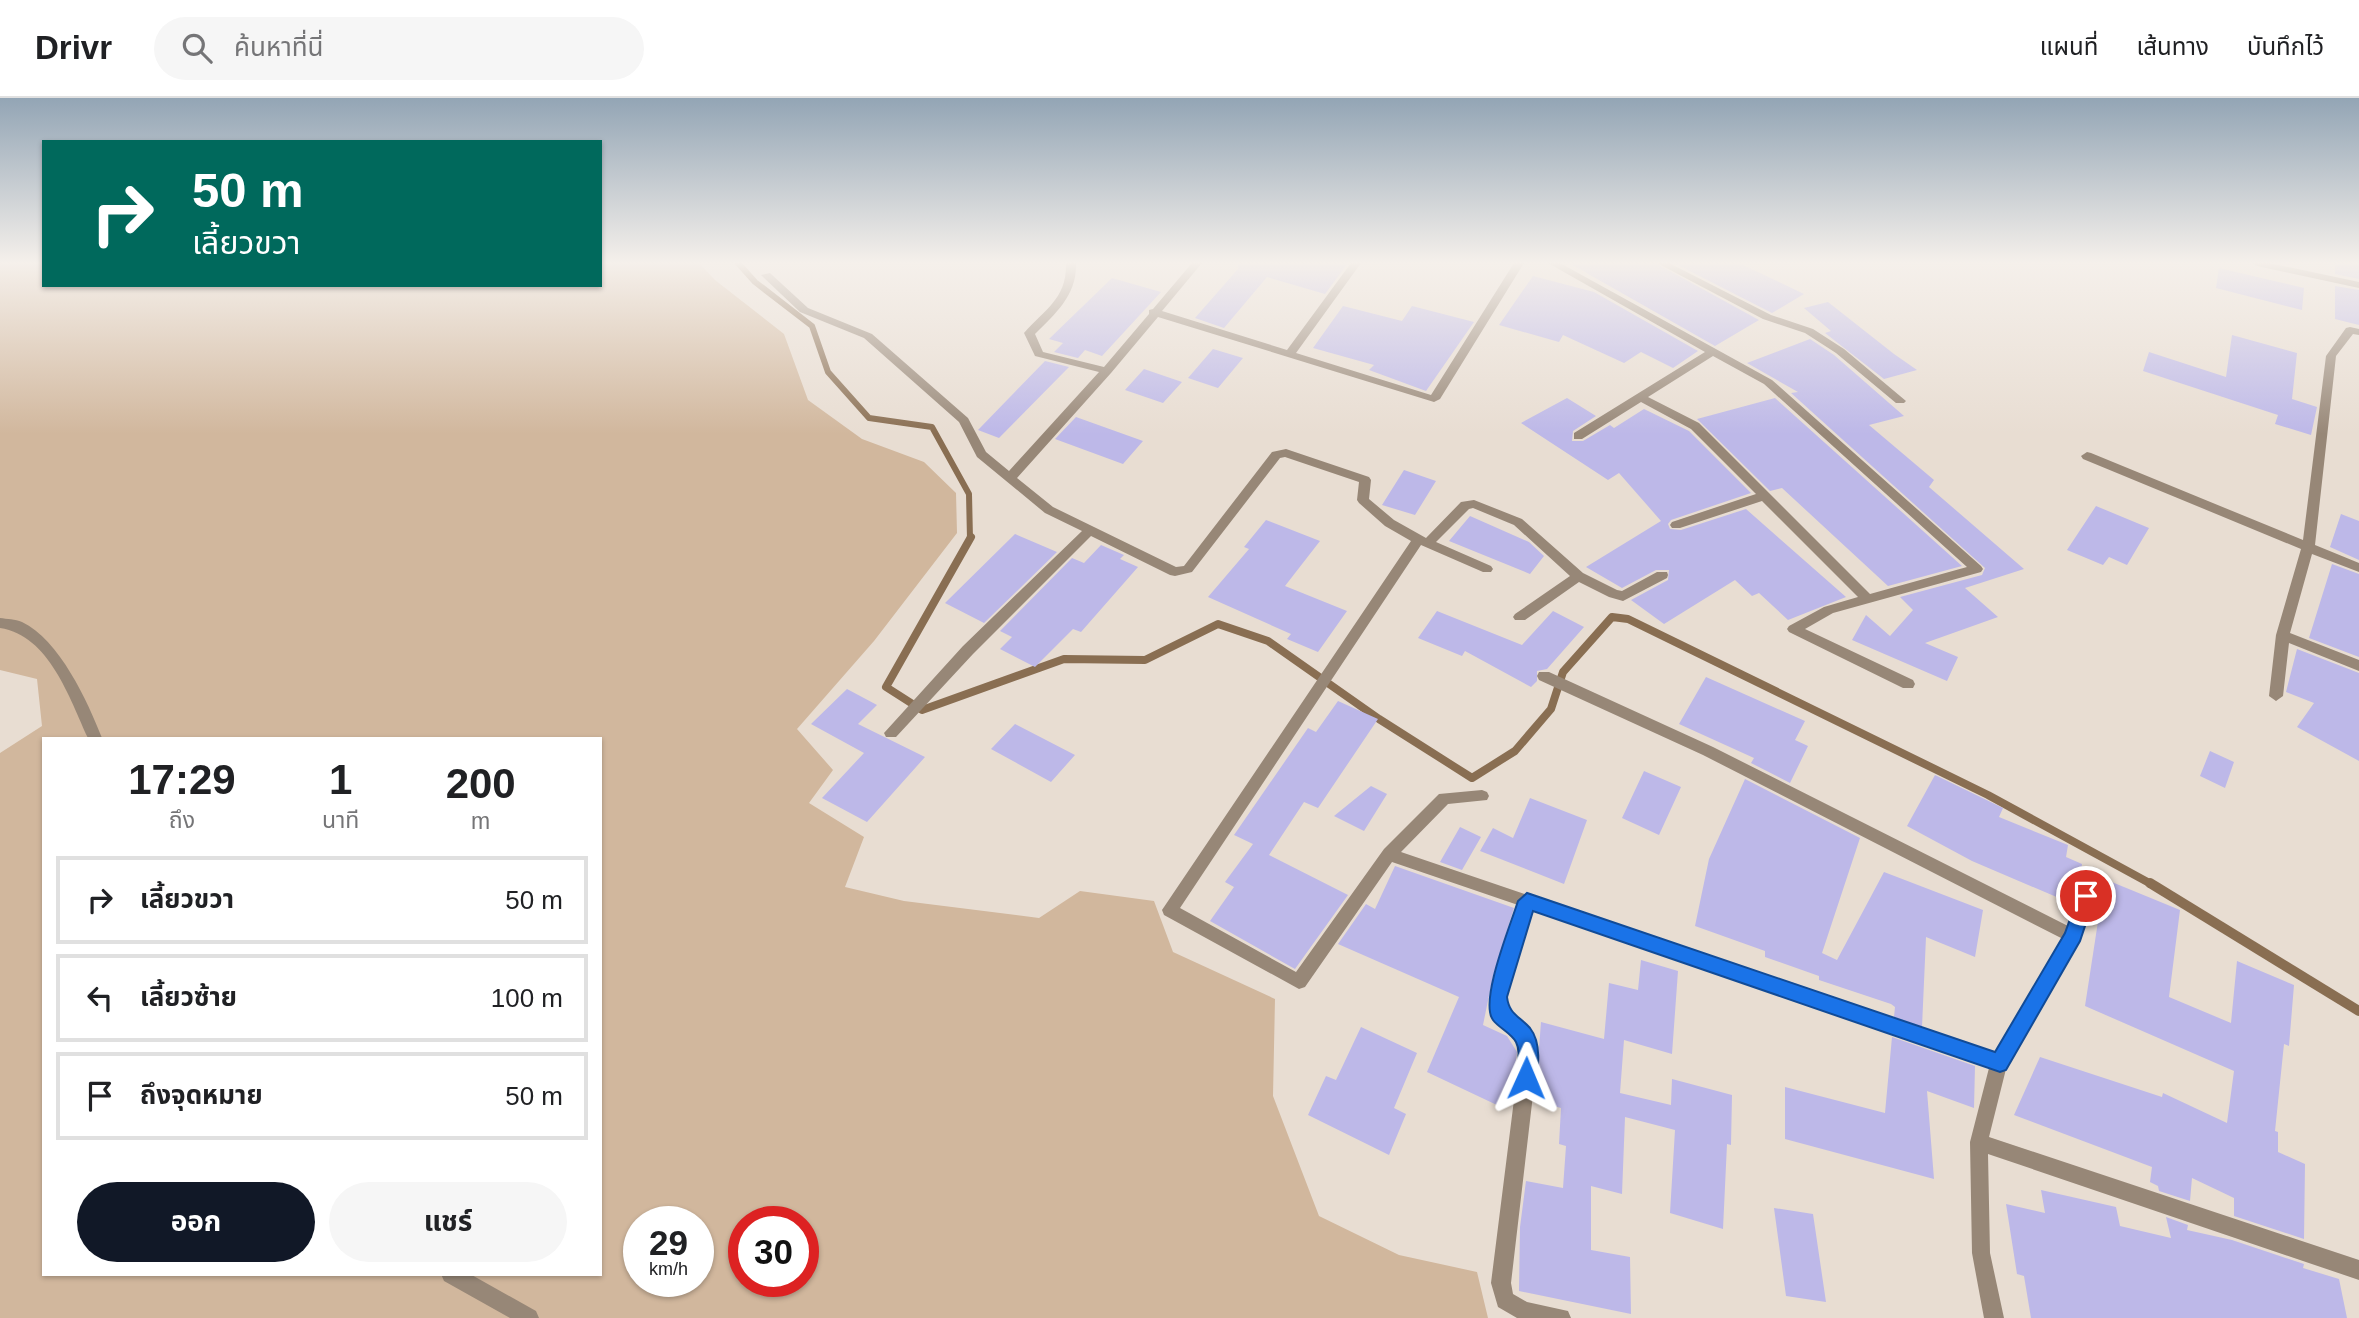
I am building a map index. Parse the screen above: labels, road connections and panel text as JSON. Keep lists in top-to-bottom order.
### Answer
{
  "page": {
    "header": "Drivr",
    "search": "ค้นหาที่นี่",
    "nav": ["แผนที่", "เส้นทาง", "บันทึกไว้"],
    "turn": ["50 m", "เลี้ยวขวา"],
    "eta": [
      "17:29",
      "ถึง",
      "1",
      "นาที",
      "200",
      "m"
    ],
    "list": [
      {
        "name": "เลี้ยวขวา",
        "value": "50 m"
      },
      {
        "name": "เลี้ยวซ้าย",
        "value": "100 m"
      },
      {
        "name": "ถึงจุดหมาย",
        "value": "50 m"
      }
    ],
    "buttons": ["ออก", "แชร์"],
    "speed": "29 km/h",
    "limit": "30"
  }
}
